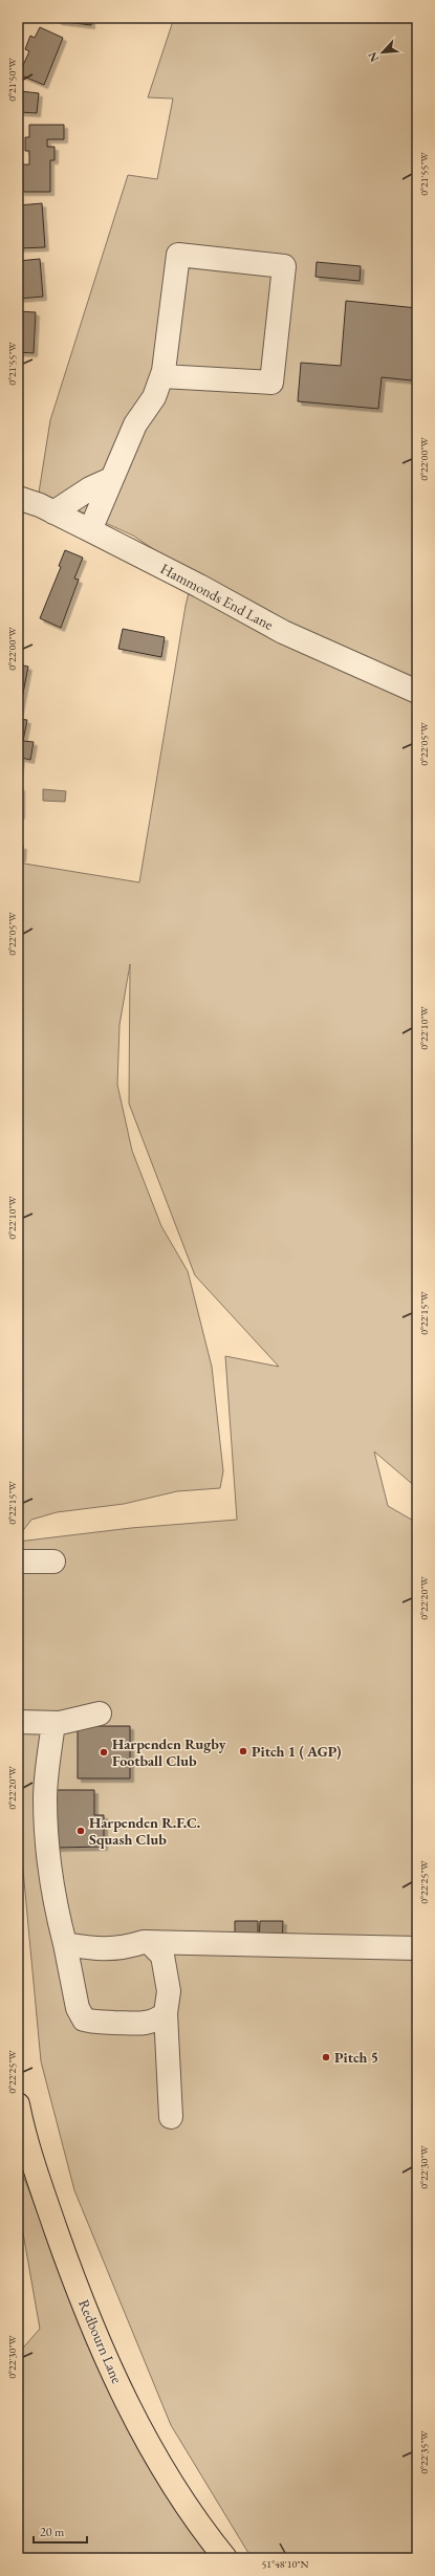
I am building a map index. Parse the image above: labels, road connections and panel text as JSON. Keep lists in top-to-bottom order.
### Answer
{
  "streets": {
    "main road": ["Redbourn Lane"],
    "street": ["Hammonds End Lane"]
  },
  "places": [
    "Pitch 1 ( AGP)",
    "Harpenden Rugby Football Club",
    "Harpenden R.F.C. Squash Club",
    "Pitch 5"
  ],
  "scale_bar": "20 m",
  "north": "bottom left",
  "coordinates": [
    "0°21'50\"W",
    "0°21'55\"W",
    "0°22'00\"W",
    "0°22'05\"W",
    "0°22'10\"W",
    "0°22'15\"W",
    "0°22'20\"W",
    "0°22'25\"W",
    "0°22'30\"W",
    "0°22'35\"W",
    "51°48'10\"N"
  ]
}
